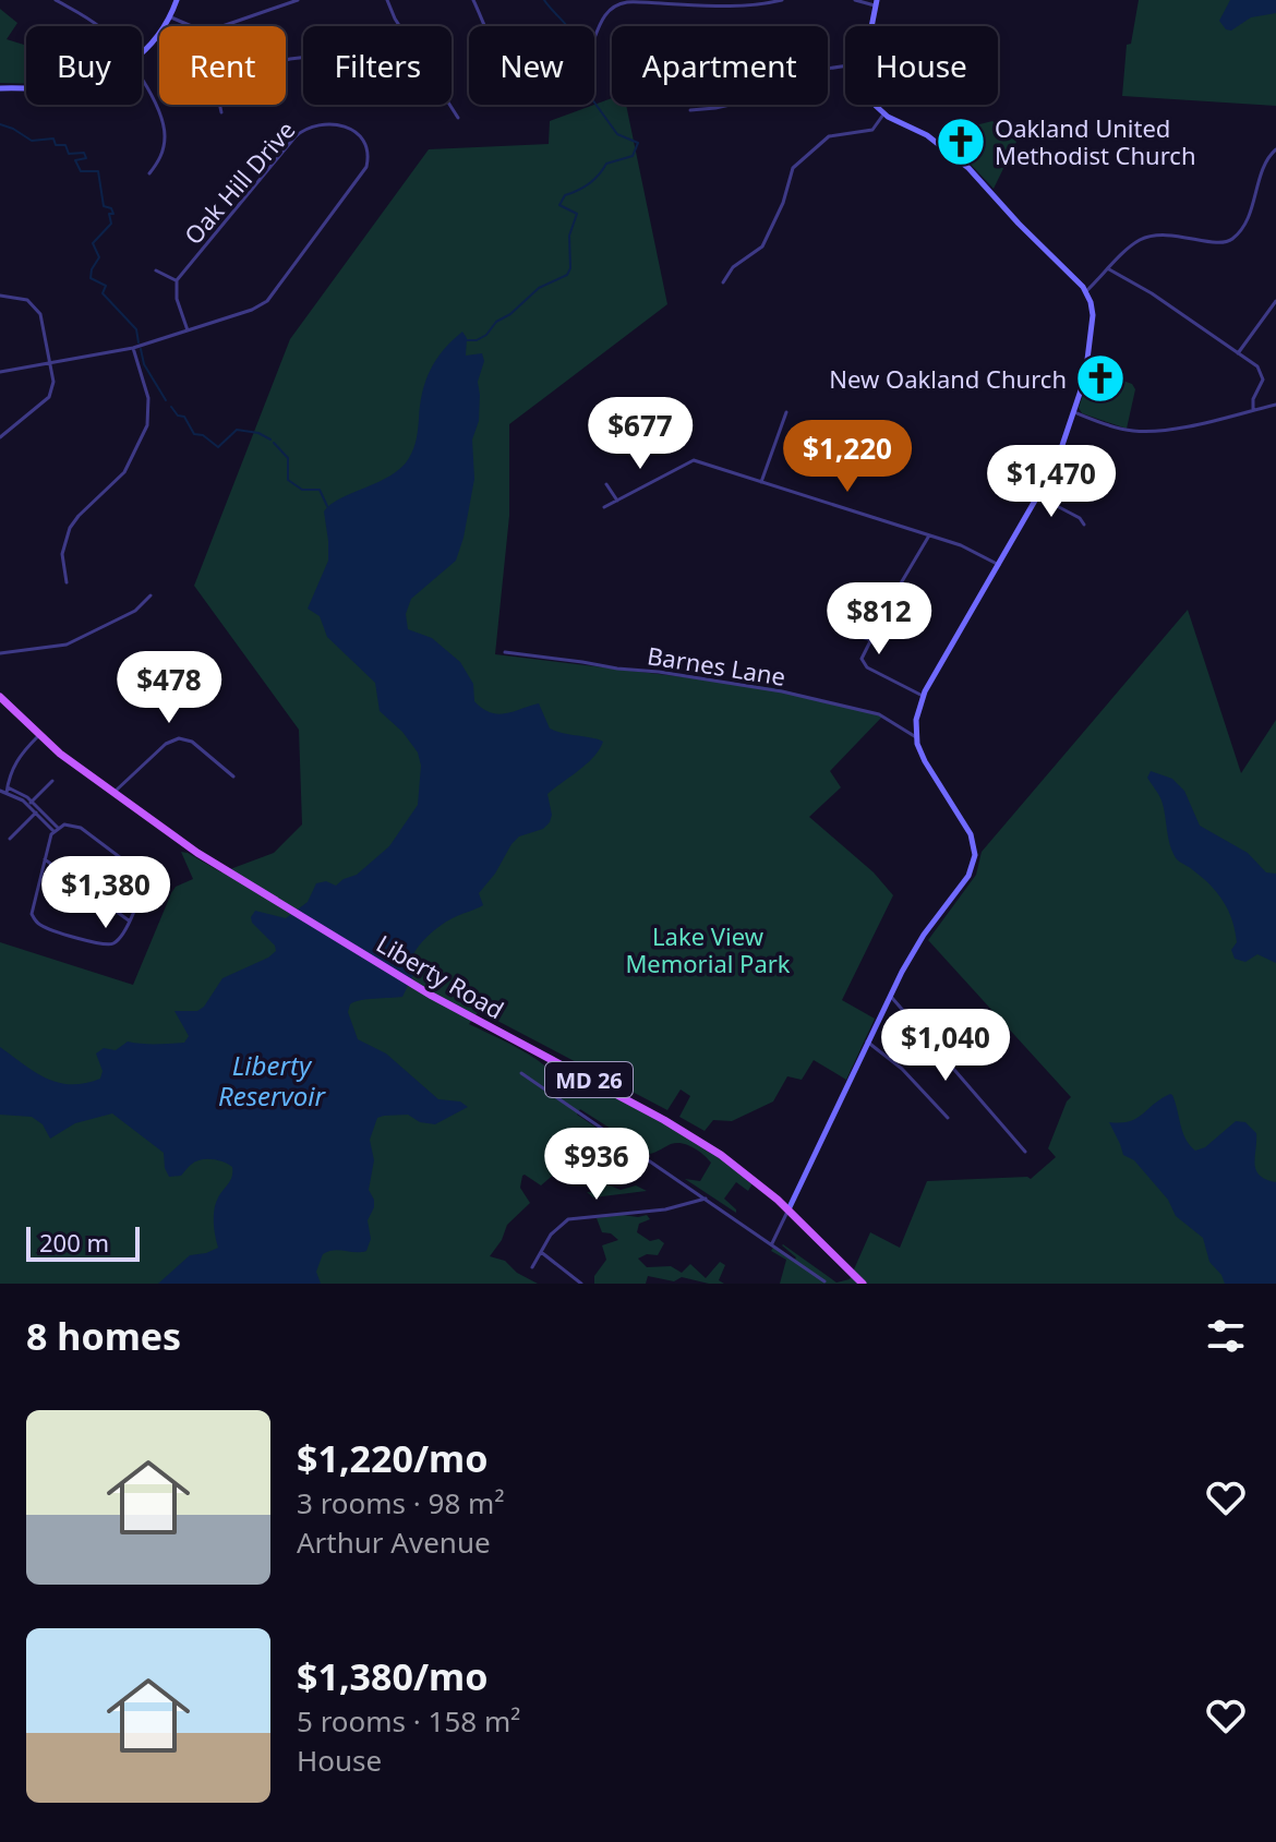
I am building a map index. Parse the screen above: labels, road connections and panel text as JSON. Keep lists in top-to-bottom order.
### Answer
{
  "streets": {
    "main road": ["Liberty Road", "MD 26"],
    "street": ["Oak Hill Drive", "Barnes Lane"]
  },
  "water": ["Liberty Reservoir"],
  "parks": ["Lake View Memorial Park"],
  "places": {
    "church": ["Oakland United Methodist Church", "New Oakland Church"]
  },
  "scale_bar": "200 m",
  "page": {
    "chip": [
      "Buy",
      "Rent",
      "Filters",
      "New",
      "Apartment",
      "House"
    ],
    "price": [
      "$677",
      "$1,220",
      "$1,470",
      "$812",
      "$478",
      "$1,380",
      "$1,040",
      "$936"
    ],
    "scale": "200 m",
    "heading": "8 homes",
    "list": [
      {
        "name": "$1,220/mo",
        "note": "3 rooms · 98 m² · Arthur Avenue"
      },
      {
        "name": "$1,380/mo",
        "note": "5 rooms · 158 m² · House"
      }
    ]
  }
}
